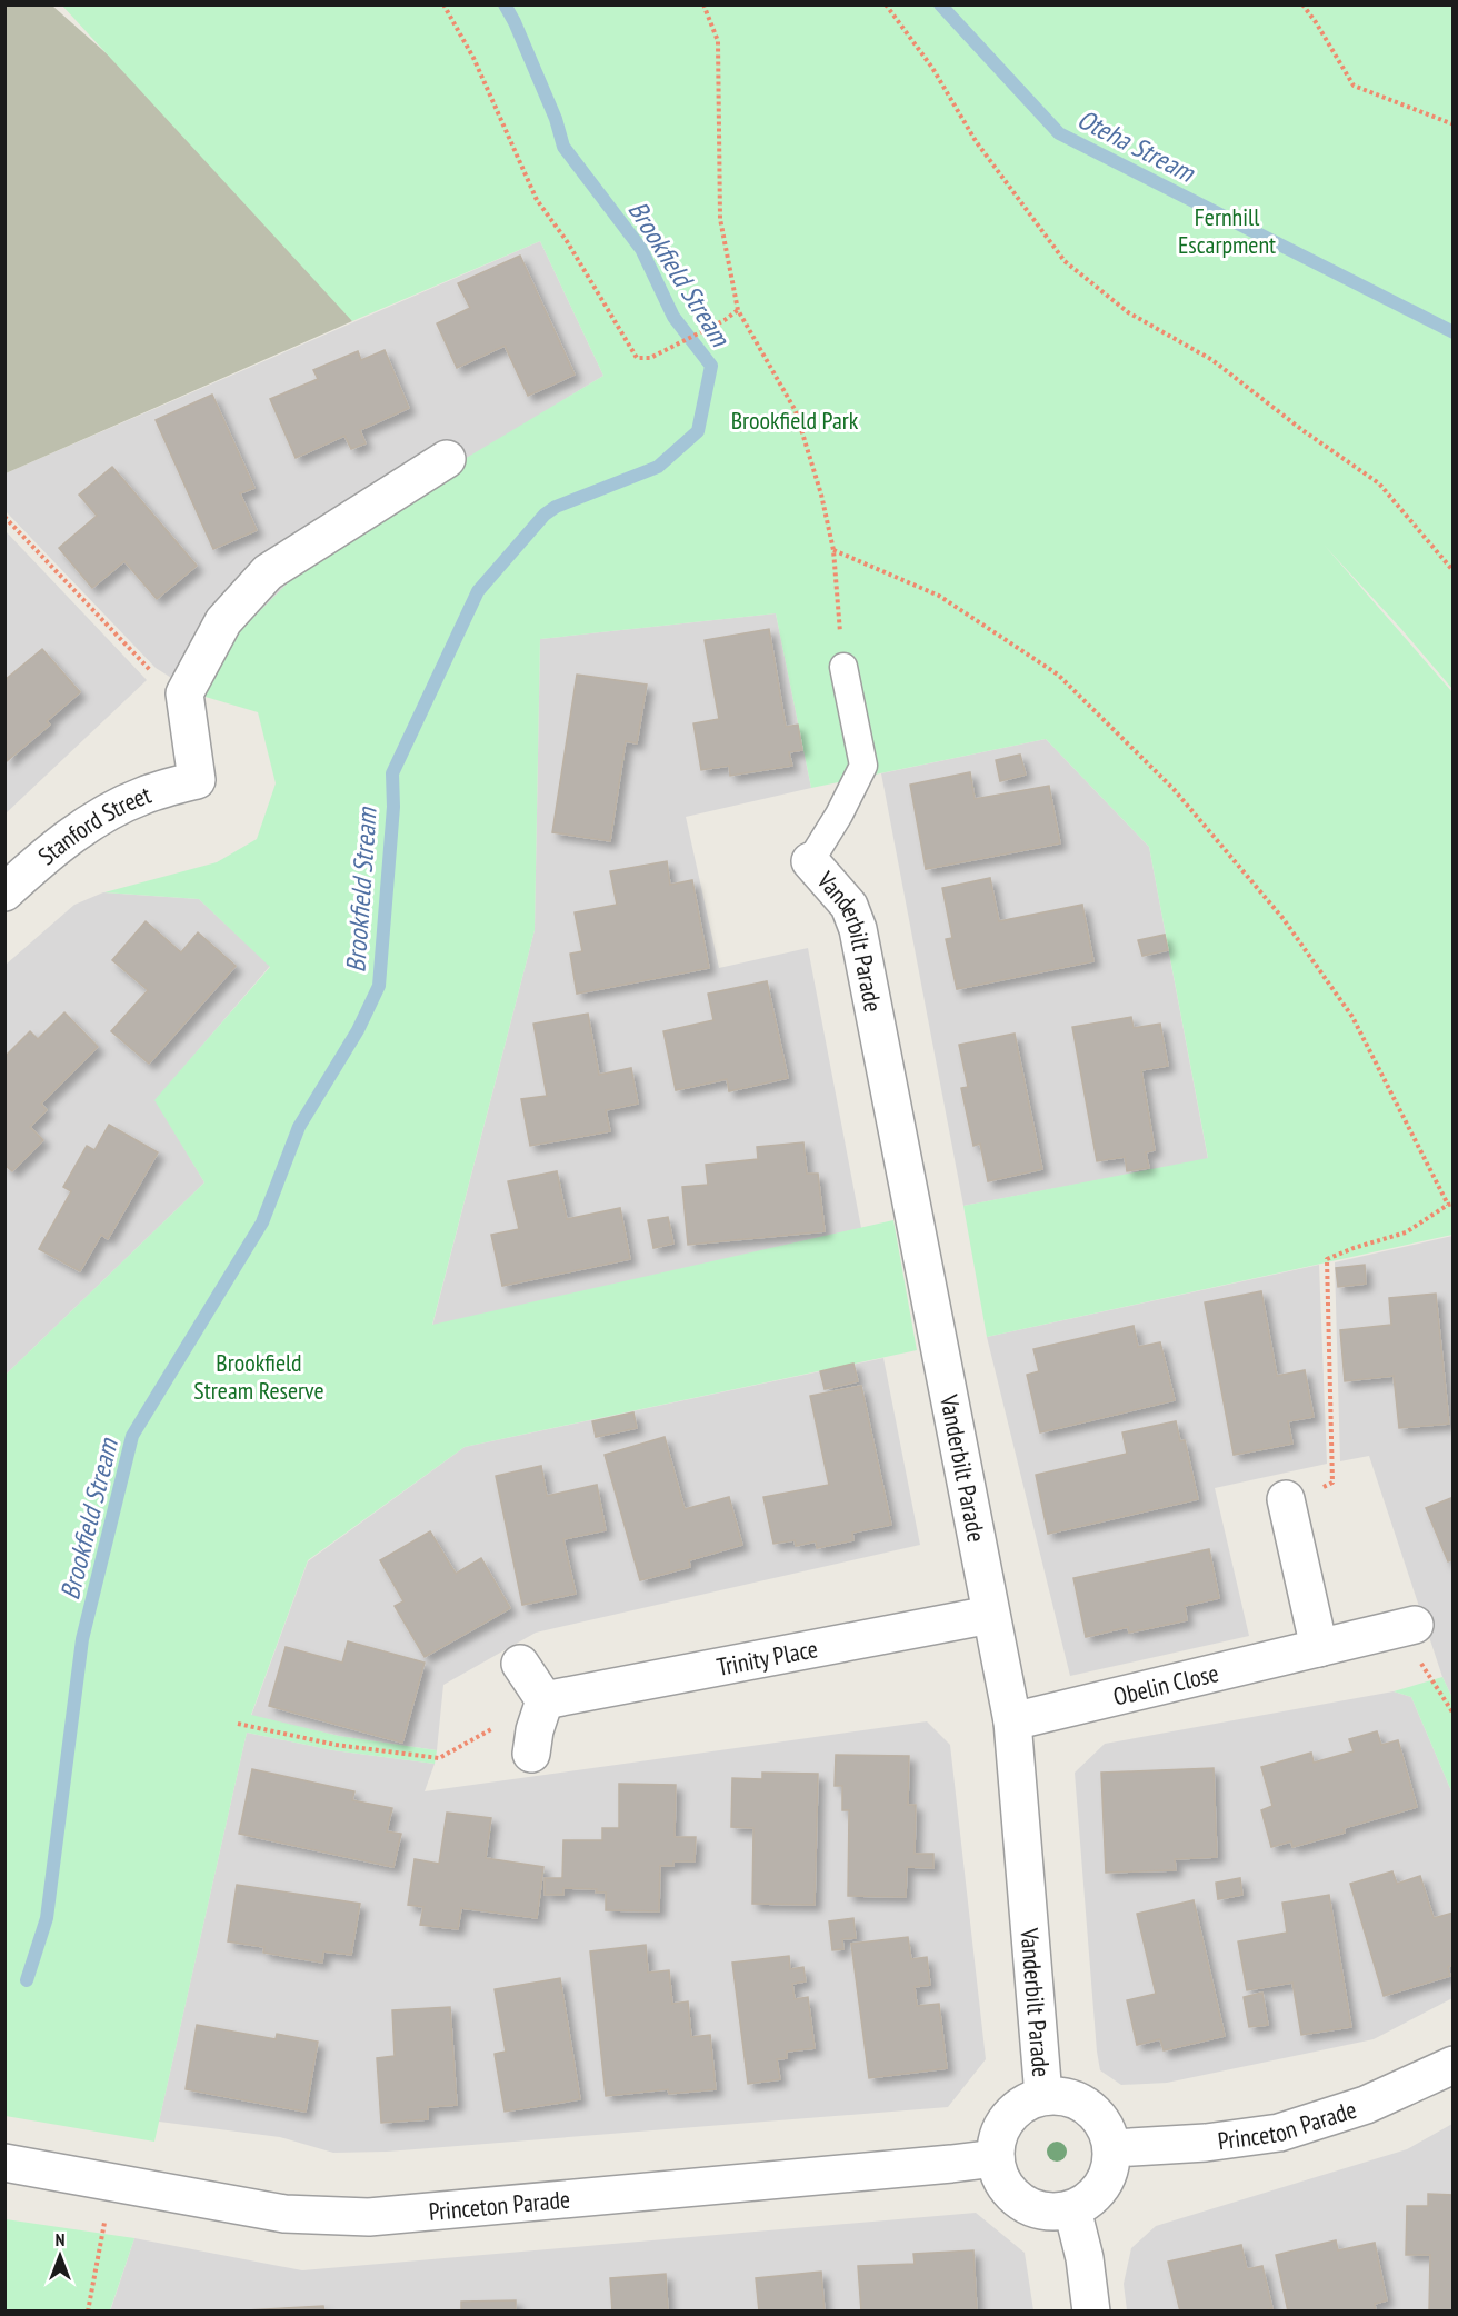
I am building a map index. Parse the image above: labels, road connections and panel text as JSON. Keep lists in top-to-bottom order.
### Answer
{
  "streets": {
    "street": [
      "Stanford Street",
      "Vanderbilt Parade",
      "Trinity Place",
      "Obelin Close",
      "Princeton Parade"
    ]
  },
  "crossings": [
    ["Vanderbilt Parade", "Trinity Place"],
    ["Vanderbilt Parade", "Obelin Close"],
    ["Vanderbilt Parade", "Princeton Parade"]
  ],
  "water": ["Oteha Stream", "Brookfield Stream"],
  "parks": ["Fernhill Escarpment", "Brookfield Park", "Brookfield Stream Reserve"],
  "north": "top"
}
